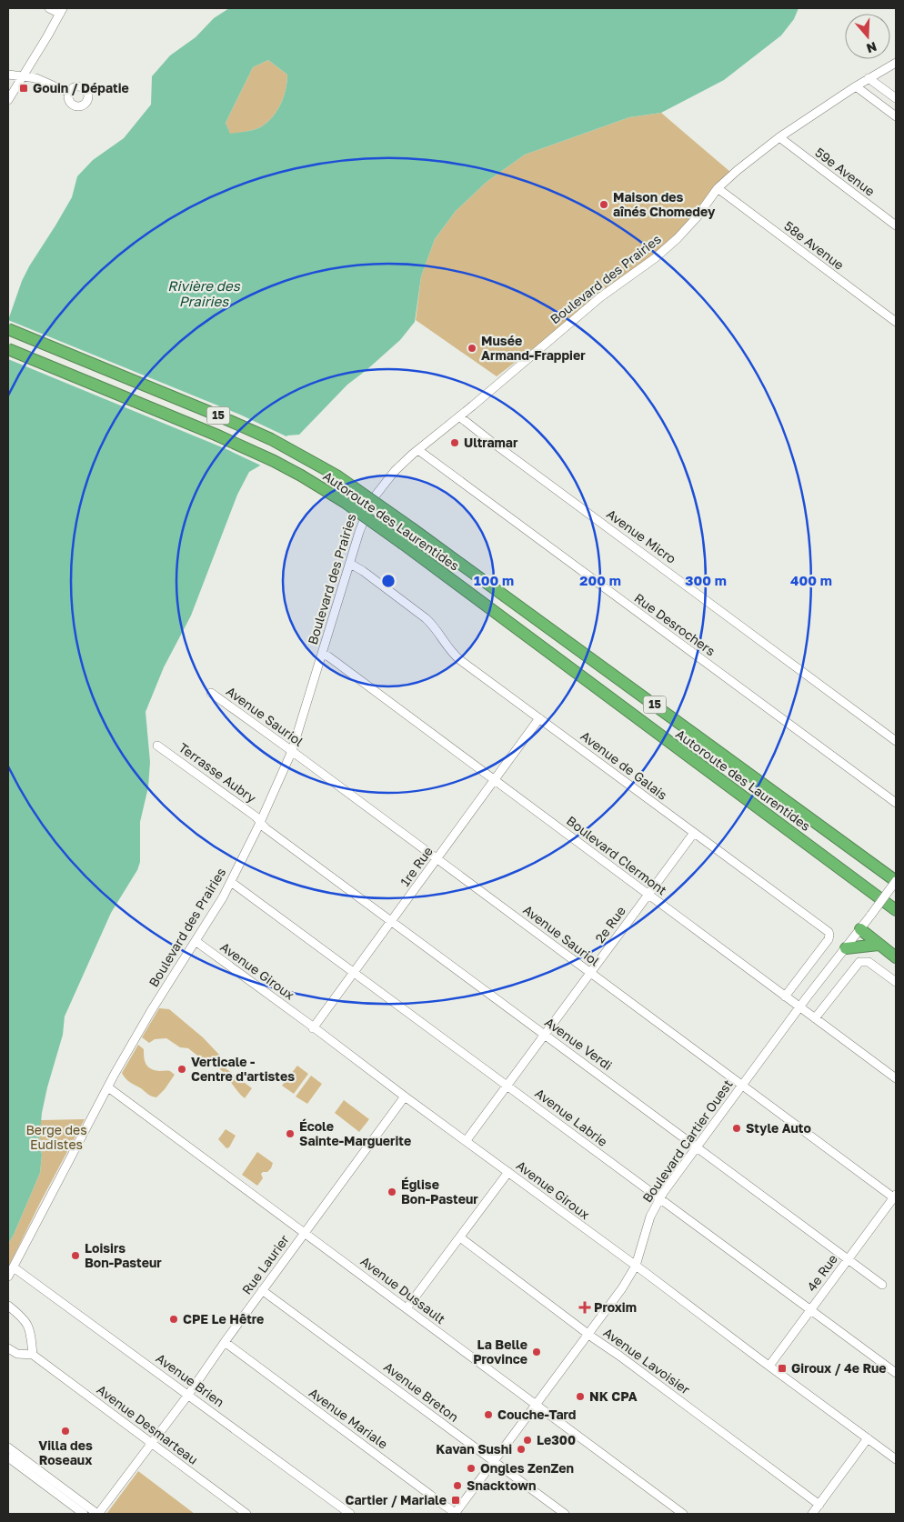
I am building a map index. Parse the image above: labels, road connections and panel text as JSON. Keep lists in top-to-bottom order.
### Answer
{
  "streets": {
    "highway": ["15", "Autoroute des Laurentides"],
    "street": [
      "59e Avenue",
      "58e Avenue",
      "Boulevard des Prairies",
      "Avenue Micro",
      "Rue Desrochers",
      "Avenue Sauriol",
      "Avenue de Galais",
      "Terrasse Aubry",
      "Boulevard Clermont",
      "1re Rue",
      "2e Rue",
      "Avenue Giroux",
      "Avenue Verdi",
      "Avenue Labrie",
      "Boulevard Cartier Ouest",
      "Rue Laurier",
      "4e Rue",
      "Avenue Dussault",
      "Avenue Lavoisier",
      "Avenue Brien",
      "Avenue Breton",
      "Avenue Mariale",
      "Avenue Desmarteau"
    ]
  },
  "crossings": [
    ["59e Avenue", "Boulevard des Prairies"],
    ["58e Avenue", "Boulevard des Prairies"],
    ["Boulevard des Prairies", "Avenue Micro"],
    ["Boulevard des Prairies", "Rue Desrochers"],
    ["Boulevard des Prairies", "Avenue Sauriol"],
    ["Boulevard des Prairies", "Avenue de Galais"],
    ["Boulevard des Prairies", "Terrasse Aubry"],
    ["Boulevard des Prairies", "Boulevard Clermont"],
    ["Boulevard des Prairies", "Avenue Giroux"],
    ["Boulevard des Prairies", "Avenue Verdi"],
    ["Boulevard des Prairies", "Avenue Labrie"],
    ["Boulevard des Prairies", "Avenue Dussault"],
    ["Boulevard des Prairies", "Avenue Brien"],
    ["Autoroute des Laurentides", "Boulevard Cartier Ouest"],
    ["Avenue Sauriol", "1re Rue"],
    ["Avenue Sauriol", "2e Rue"],
    ["Avenue Sauriol", "Boulevard Cartier Ouest"],
    ["Avenue Sauriol", "4e Rue"],
    ["Avenue de Galais", "Boulevard Clermont"],
    ["Avenue de Galais", "1re Rue"],
    ["Avenue de Galais", "2e Rue"],
    ["Terrasse Aubry", "Avenue Verdi"],
    ["Boulevard Clermont", "1re Rue"],
    ["Boulevard Clermont", "2e Rue"],
    ["Boulevard Clermont", "Boulevard Cartier Ouest"],
    ["1re Rue", "Avenue Giroux"],
    ["1re Rue", "Avenue Verdi"],
    ["1re Rue", "Avenue Labrie"],
    ["2e Rue", "Avenue Giroux"],
    ["2e Rue", "Avenue Verdi"],
    ["2e Rue", "Avenue Labrie"],
    ["Avenue Giroux", "Boulevard Cartier Ouest"],
    ["Avenue Giroux", "Rue Laurier"],
    ["Avenue Giroux", "4e Rue"],
    ["Avenue Verdi", "Boulevard Cartier Ouest"],
    ["Avenue Verdi", "4e Rue"],
    ["Avenue Labrie", "Boulevard Cartier Ouest"],
    ["Avenue Labrie", "4e Rue"],
    ["Boulevard Cartier Ouest", "Avenue Dussault"],
    ["Boulevard Cartier Ouest", "Avenue Lavoisier"],
    ["Boulevard Cartier Ouest", "Avenue Breton"],
    ["Boulevard Cartier Ouest", "Avenue Mariale"],
    ["Rue Laurier", "Avenue Dussault"],
    ["Rue Laurier", "Avenue Brien"],
    ["Rue Laurier", "Avenue Breton"],
    ["Rue Laurier", "Avenue Mariale"],
    ["Rue Laurier", "Avenue Desmarteau"]
  ],
  "water": ["Rivière des Prairies"],
  "parks": ["Berge des Eudistes"],
  "places": {
    "transit": ["Gouin / Dépatie", "Giroux / 4e Rue", "Cartier / Mariale"],
    "other": [
      "Maison des aînés Chomedey",
      "Musée Armand-Frappier",
      "Ultramar",
      "Verticale - Centre d'artistes",
      "Style Auto",
      "École Sainte-Marguerite",
      "Église Bon-Pasteur",
      "Loisirs Bon-Pasteur",
      "CPE Le Hêtre",
      "La Belle Province",
      "NK CPA",
      "Couche-Tard",
      "Villa des Roseaux",
      "Le300",
      "Kavan Sushi",
      "Ongles ZenZen",
      "Snacktown"
    ],
    "health": ["Proxim"]
  },
  "north": "bottom",
  "rings": [
    "100 m",
    "200 m",
    "300 m",
    "400 m"
  ]
}
